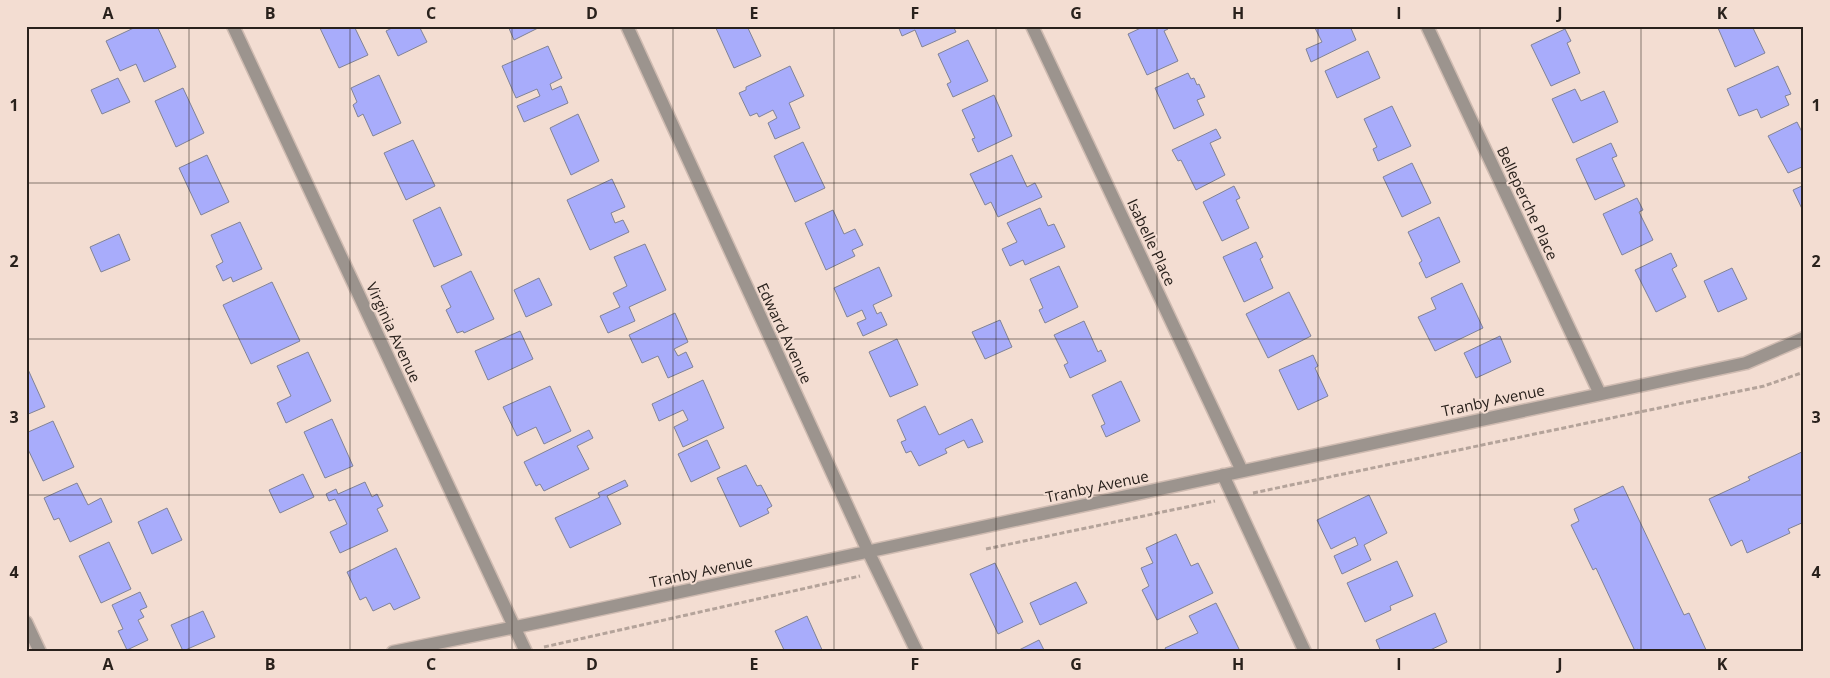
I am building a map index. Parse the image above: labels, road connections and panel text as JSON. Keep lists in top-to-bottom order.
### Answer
{
  "streets": {
    "street": [
      "Belleperche Place",
      "Isabelle Place",
      "Virginia Avenue",
      "Edward Avenue",
      "Tranby Avenue"
    ]
  },
  "crossings": [
    ["Belleperche Place", "Tranby Avenue"],
    ["Isabelle Place", "Tranby Avenue"],
    ["Virginia Avenue", "Tranby Avenue"],
    ["Edward Avenue", "Tranby Avenue"]
  ],
  "grid": {
    "columns": [
      "A",
      "B",
      "C",
      "D",
      "E",
      "F",
      "G",
      "H",
      "I",
      "J",
      "K"
    ],
    "rows": [
      "1",
      "2",
      "3",
      "4"
    ]
  }
}
